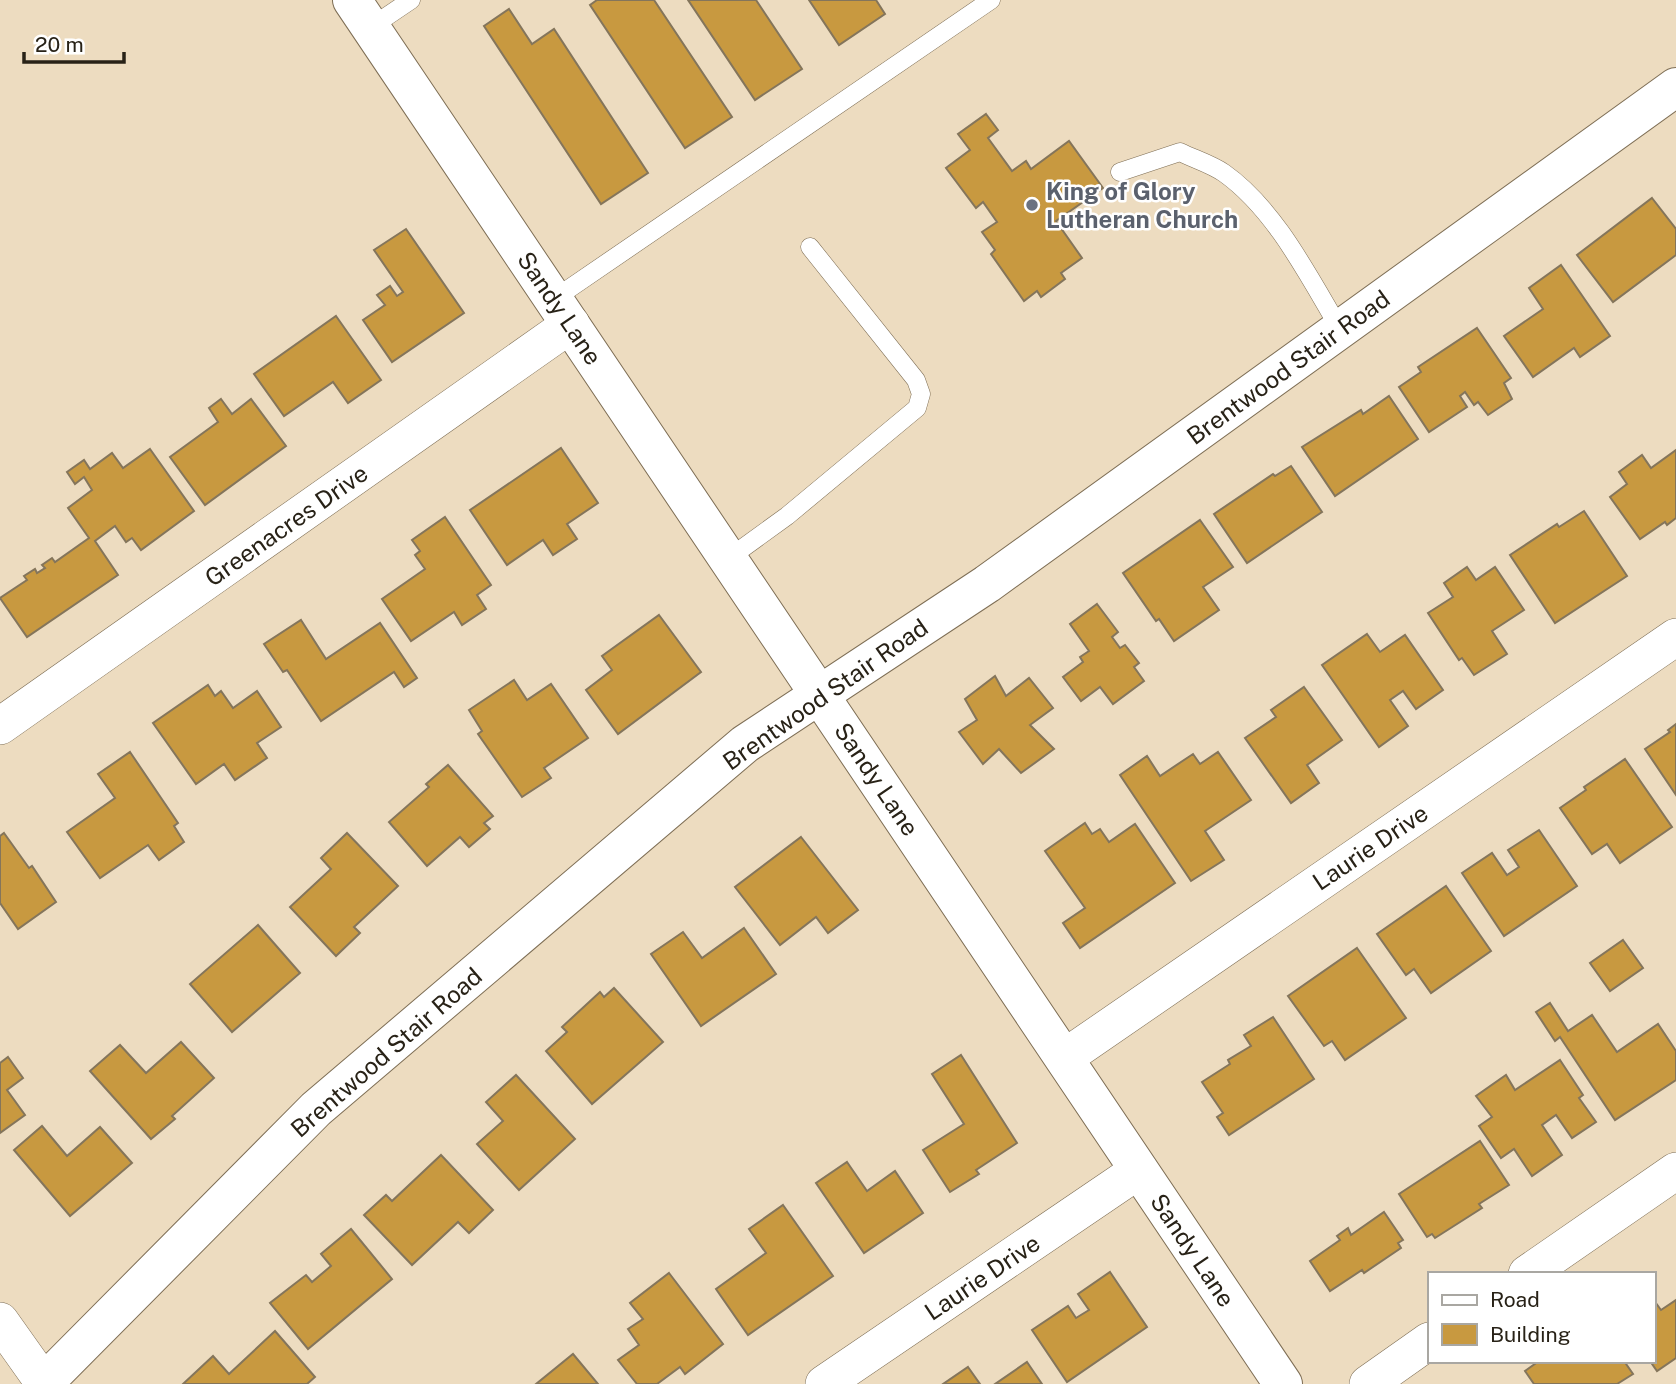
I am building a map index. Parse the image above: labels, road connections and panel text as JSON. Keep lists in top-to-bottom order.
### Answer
{
  "streets": {
    "main road": ["Sandy Lane", "Brentwood Stair Road"],
    "street": ["Greenacres Drive", "Laurie Drive"]
  },
  "crossings": [
    ["Sandy Lane", "Brentwood Stair Road"],
    ["Sandy Lane", "Greenacres Drive"],
    ["Sandy Lane", "Laurie Drive"]
  ],
  "places": ["King of Glory Lutheran Church"],
  "legend": ["Road", "Building"],
  "scale_bar": "20 m"
}
